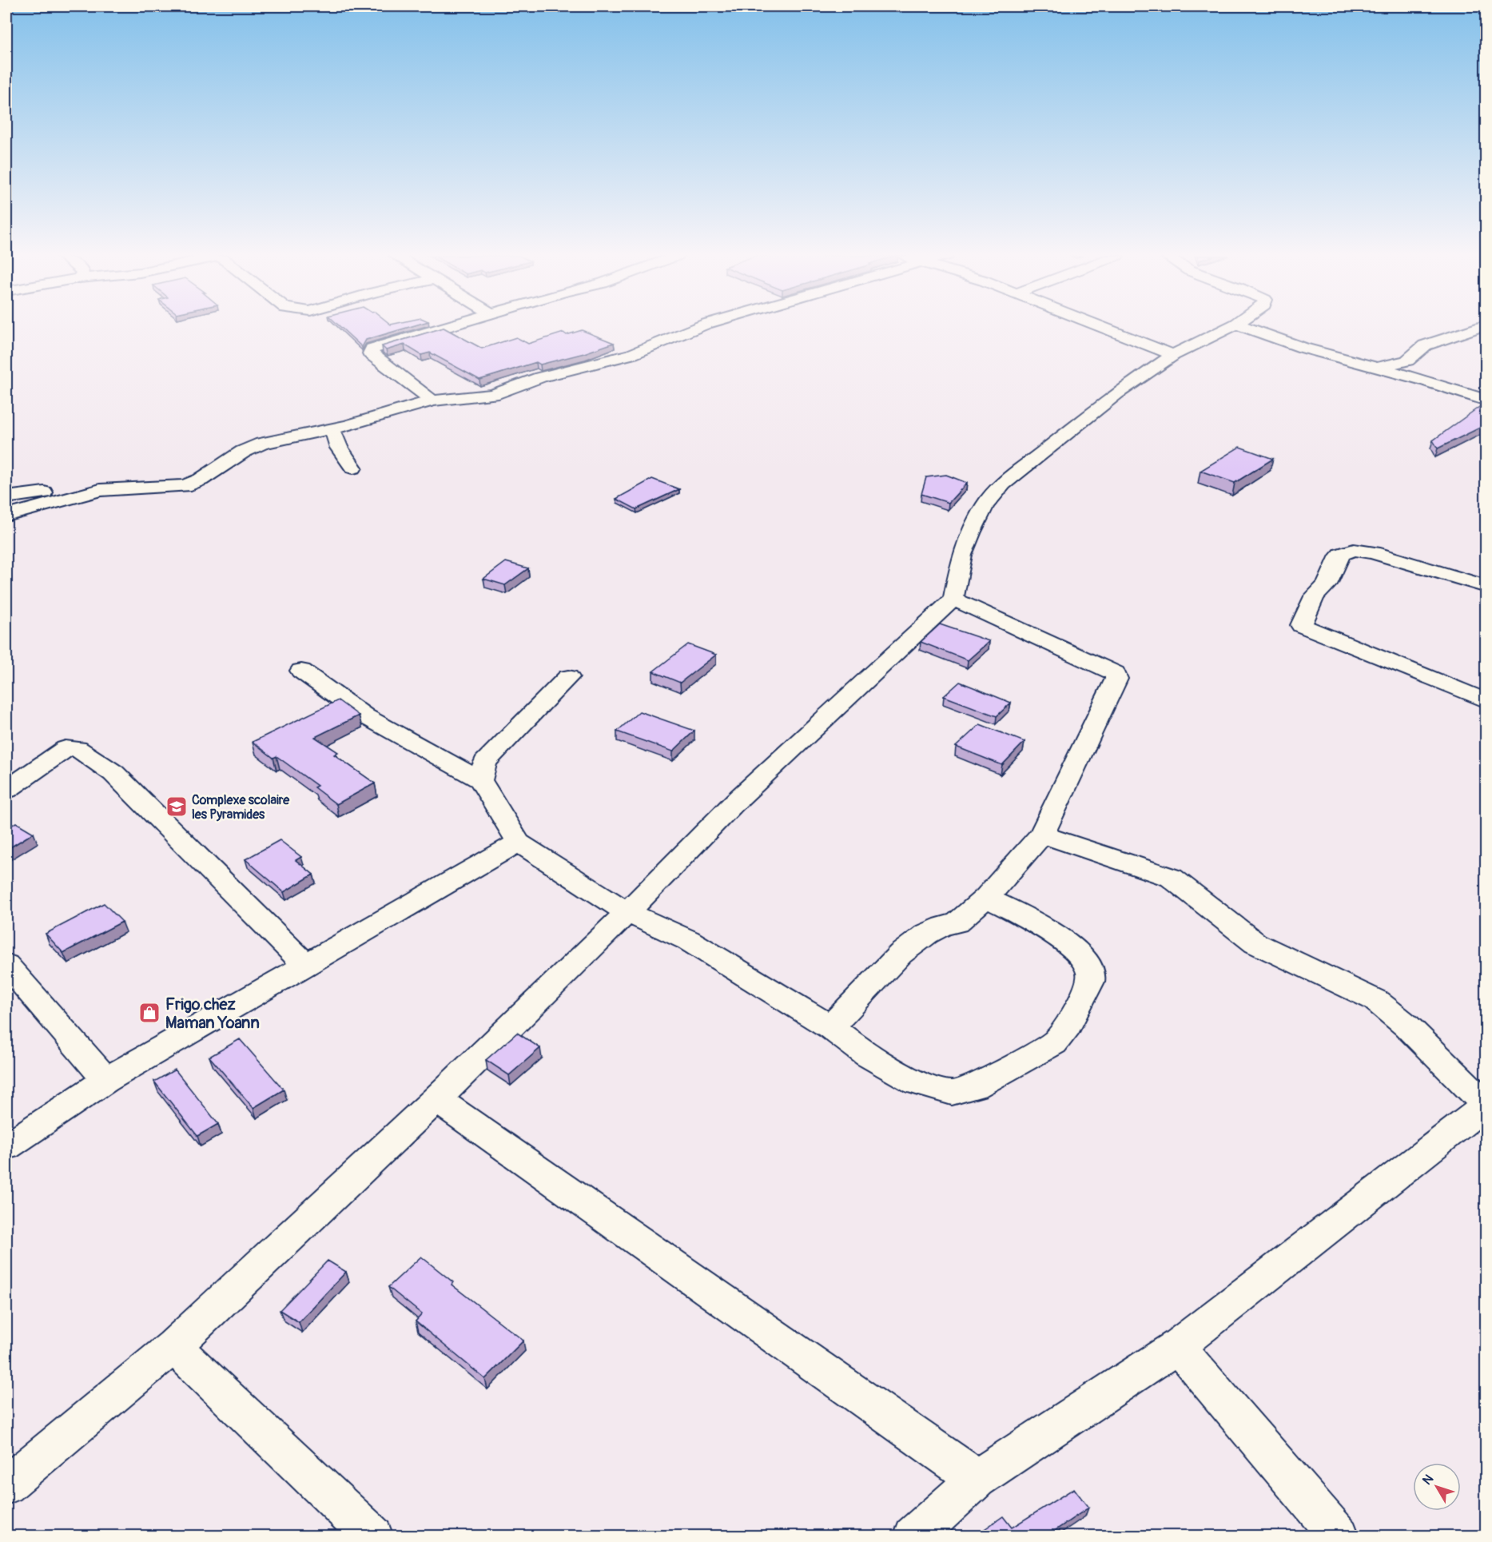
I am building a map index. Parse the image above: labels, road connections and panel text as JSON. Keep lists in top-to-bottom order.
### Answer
{
  "places": {
    "school or university": ["Complexe scolaire les Pyramides"],
    "shop": ["Frigo chez Maman Yoann"]
  },
  "north": "top left"
}
